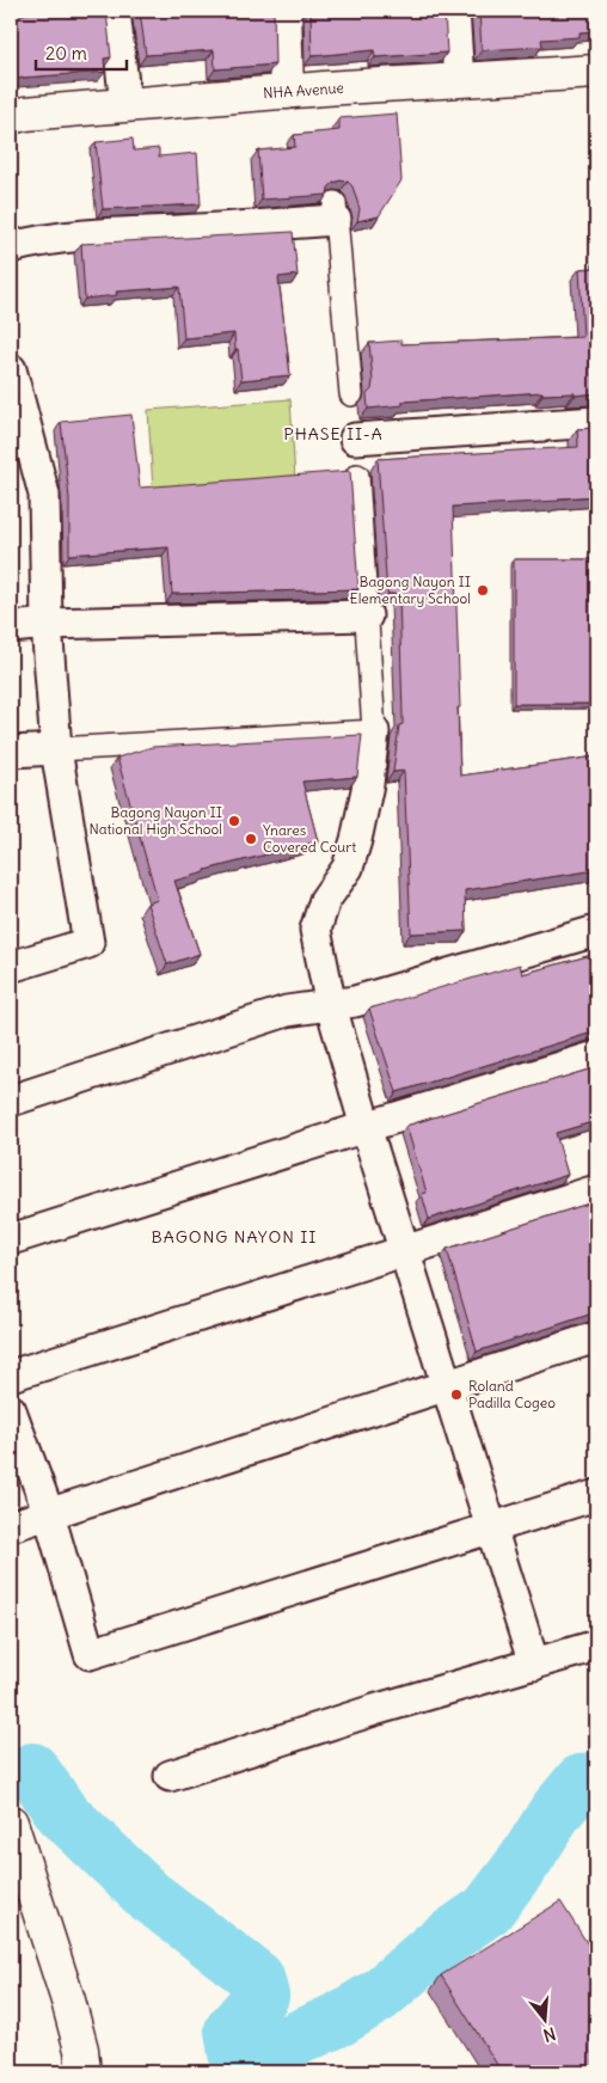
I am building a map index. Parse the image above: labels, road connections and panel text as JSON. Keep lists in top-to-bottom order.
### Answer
{
  "streets": {
    "street": ["NHA Avenue"]
  },
  "districts": ["PHASE II-A", "BAGONG NAYON II"],
  "places": [
    "Bagong Nayon II Elementary School",
    "Bagong Nayon II National High School",
    "Ynares Covered Court",
    "Roland Padilla Cogeo"
  ],
  "scale_bar": "20 m",
  "north": "bottom"
}
